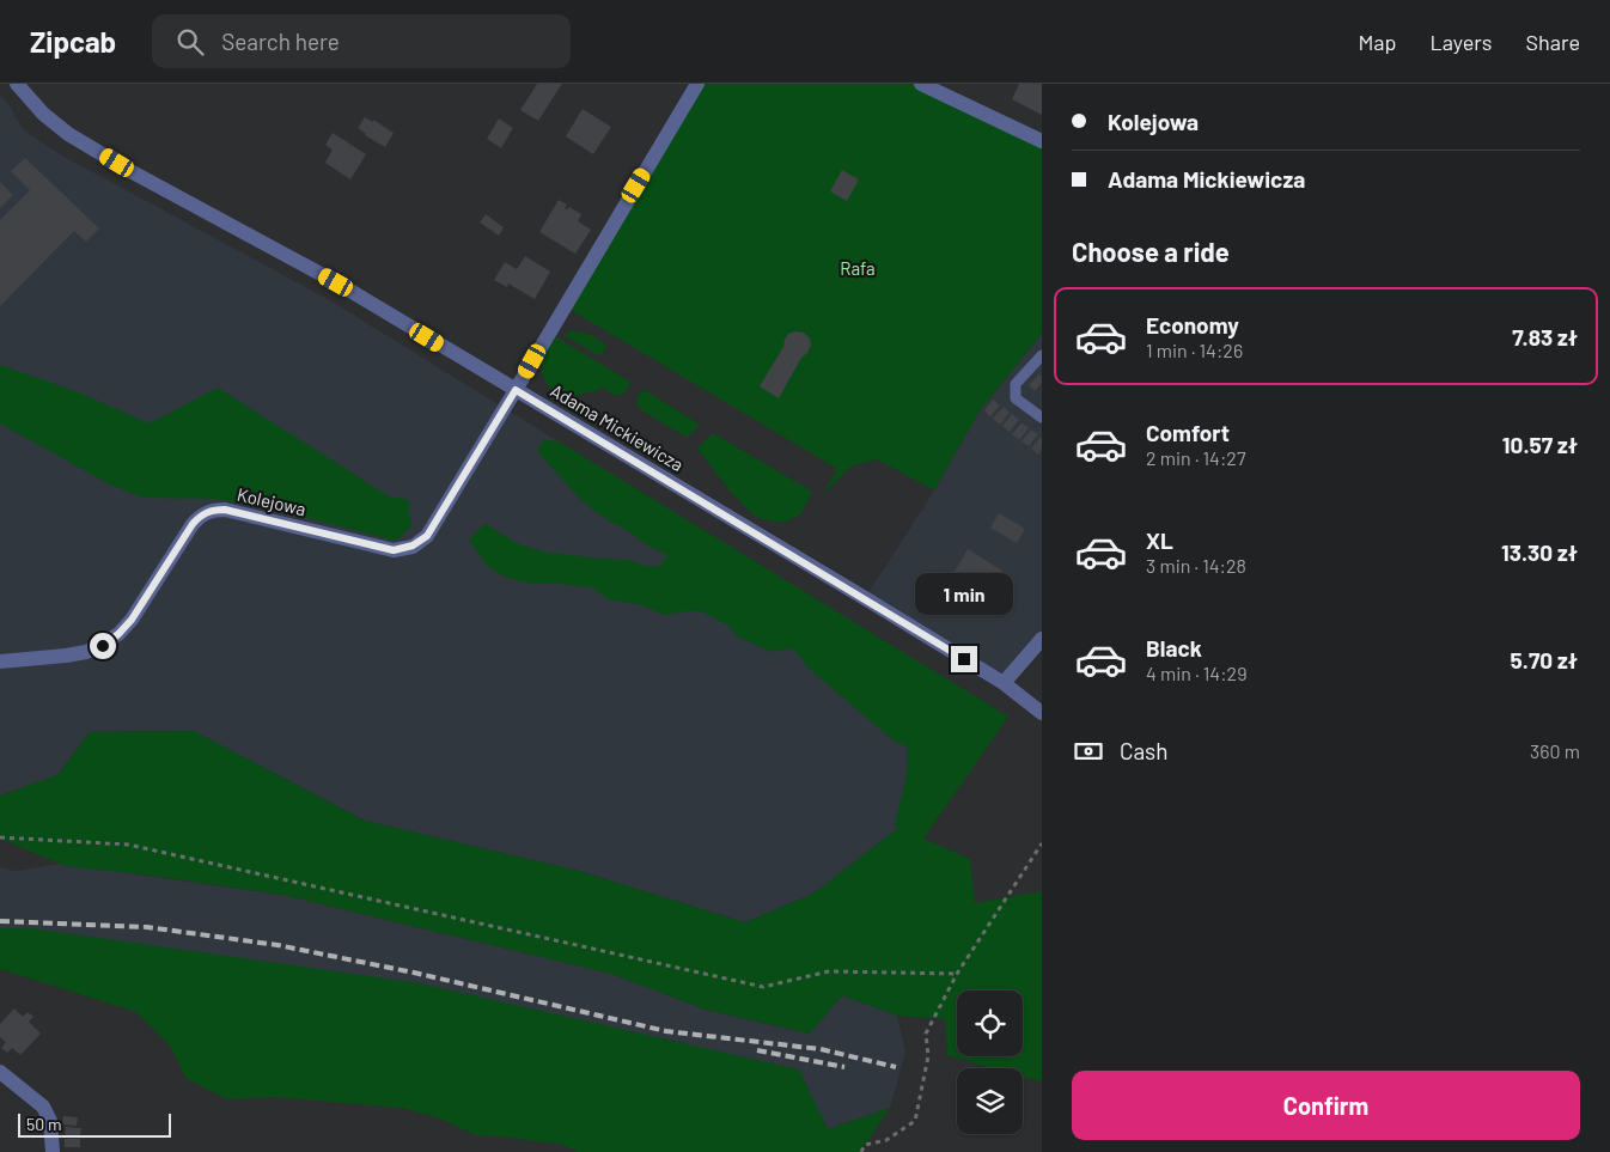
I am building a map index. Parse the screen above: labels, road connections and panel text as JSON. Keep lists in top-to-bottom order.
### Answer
{
  "streets": {
    "street": ["Adama Mickiewicza", "Kolejowa"]
  },
  "crossings": [
    ["Adama Mickiewicza", "Kolejowa"]
  ],
  "parks": ["Rafa"],
  "scale_bar": "50 m",
  "page": {
    "header": "Zipcab",
    "search": "Search here",
    "nav": ["Map", "Layers", "Share"],
    "banner": ["Kolejowa", "Adama Mickiewicza"],
    "heading": "Choose a ride",
    "list": [
      {
        "name": "Economy",
        "note": "1 min · 14:26",
        "value": "7.83 zł"
      },
      {
        "name": "Comfort",
        "note": "2 min · 14:27",
        "value": "10.57 zł"
      },
      {
        "name": "XL",
        "note": "3 min · 14:28",
        "value": "13.30 zł"
      },
      {
        "name": "Black",
        "note": "4 min · 14:29",
        "value": "5.70 zł"
      }
    ],
    "bubble": "1 min",
    "pay": ["Cash", "360 m"],
    "buttons": "Confirm",
    "scale": "50 m"
  }
}
